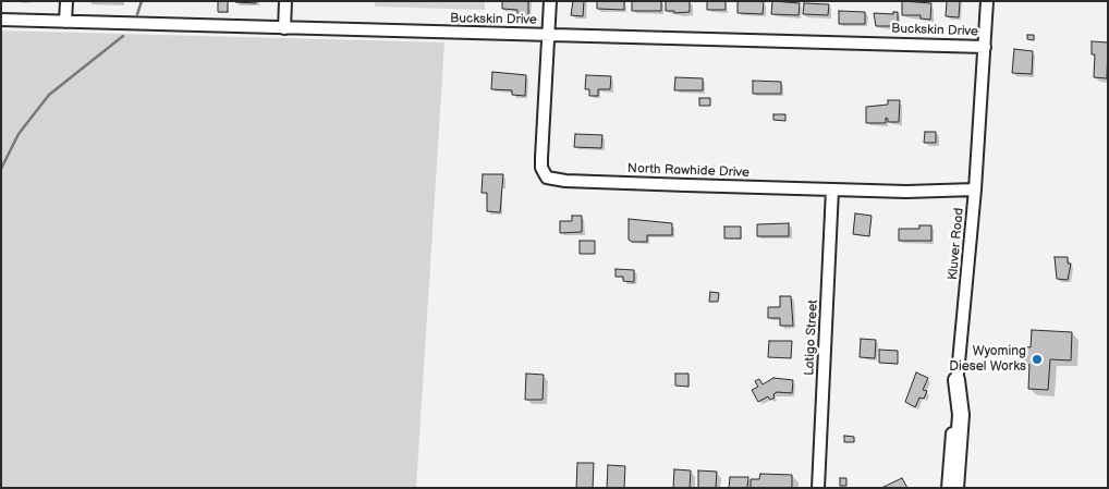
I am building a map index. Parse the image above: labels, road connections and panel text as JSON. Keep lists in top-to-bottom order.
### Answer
{
  "streets": {
    "street": [
      "Buckskin Drive",
      "North Rawhide Drive",
      "Kluver Road",
      "Latigo Street"
    ]
  },
  "crossings": [
    ["Buckskin Drive", "North Rawhide Drive"],
    ["Buckskin Drive", "Kluver Road"],
    ["North Rawhide Drive", "Kluver Road"],
    ["North Rawhide Drive", "Latigo Street"]
  ],
  "places": ["Wyoming Diesel Works"]
}
